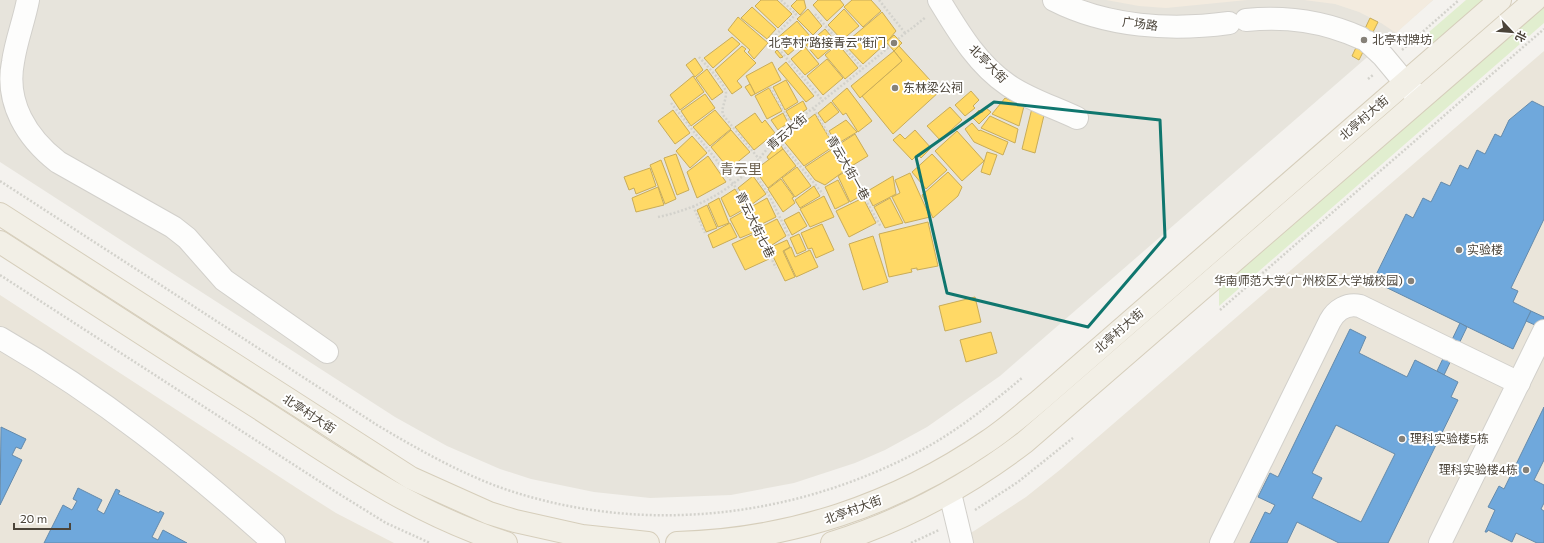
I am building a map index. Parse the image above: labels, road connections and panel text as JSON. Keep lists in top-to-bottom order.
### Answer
{
  "streets": {
    "main road": ["北亭村大街"],
    "street": ["广场路", "北亭大街"],
    "path": ["青云大街", "青云大街一巷", "青云大街七巷"]
  },
  "crossings": [
    ["广场路", "北亭村大街"],
    ["青云大街", "青云大街一巷"],
    ["青云大街", "青云大街七巷"]
  ],
  "districts": ["青云里"],
  "places": [
    "北亭村牌坊",
    "北亭村“路接青云”街门",
    "东林梁公祠",
    "实验楼",
    "华南师范大学(广州校区大学城校园)",
    "理科实验楼5栋",
    "理科实验楼4栋"
  ],
  "scale_bar": "20 m",
  "north": "bottom right"
}
